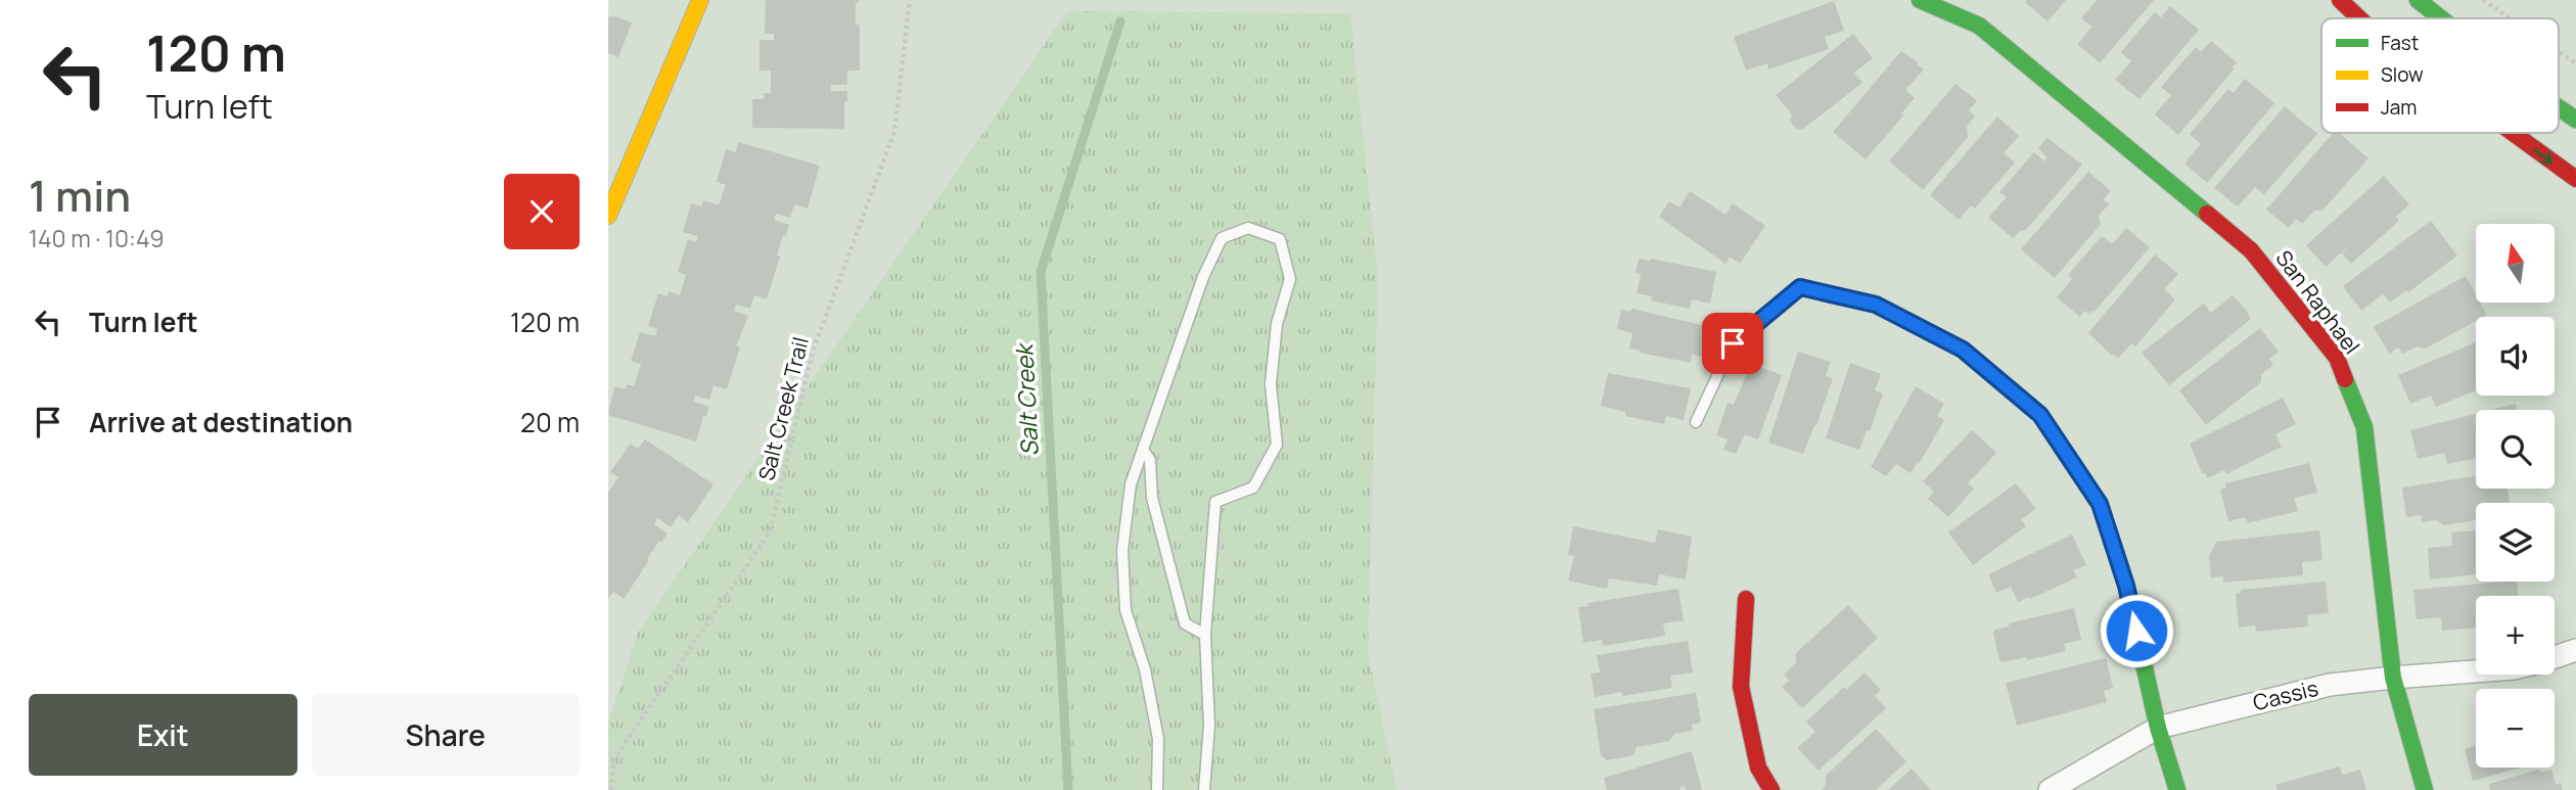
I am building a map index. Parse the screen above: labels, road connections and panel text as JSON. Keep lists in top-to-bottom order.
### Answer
{
  "streets": {
    "street": ["San Raphael", "Cassis"],
    "path": ["Salt Creek Trail"]
  },
  "crossings": [
    ["San Raphael", "Cassis"]
  ],
  "water": ["Salt Creek"],
  "legend": ["Fast", "Slow", "Jam"],
  "north": "top",
  "page": {
    "turn": ["120 m", "Turn left"],
    "heading": ["1 min", "140 m · 10:49"],
    "map_buttons": ["+", "−"],
    "list": [
      {
        "name": "Turn left",
        "value": "120 m"
      },
      {
        "name": "Arrive at destination",
        "value": "20 m"
      }
    ],
    "buttons": ["Exit", "Share"]
  }
}
